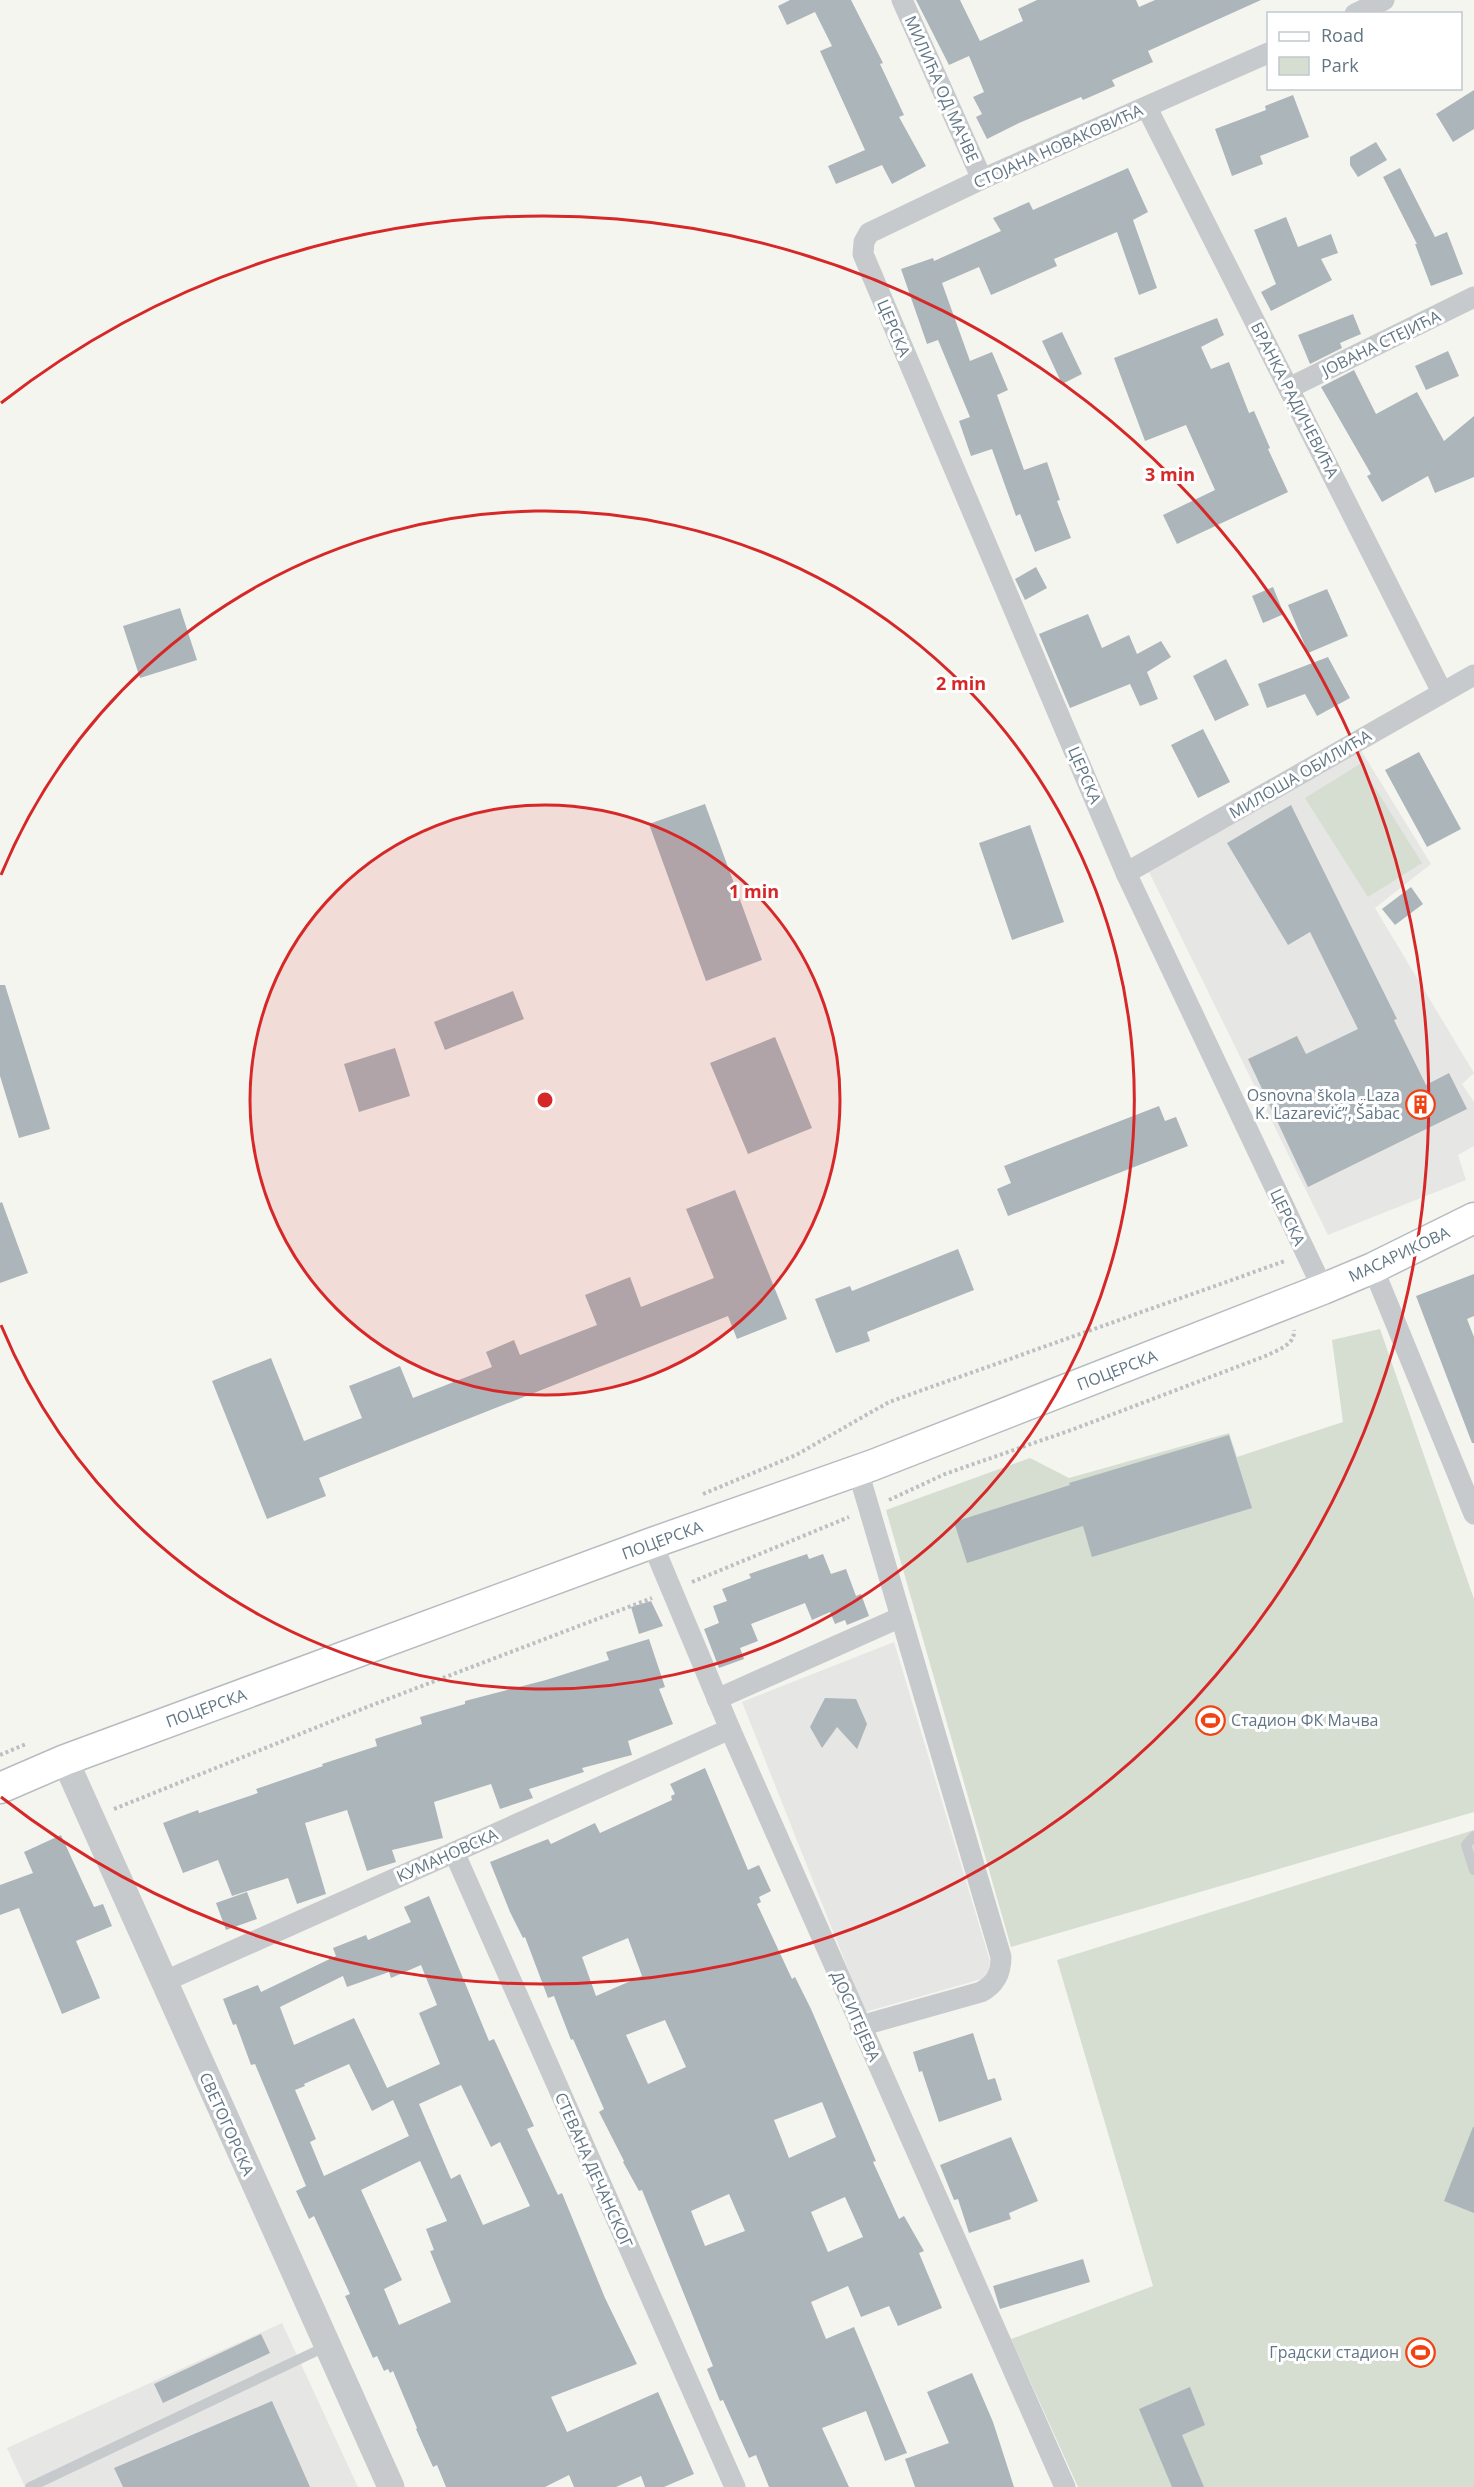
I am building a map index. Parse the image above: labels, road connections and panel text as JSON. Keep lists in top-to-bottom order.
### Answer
{
  "streets": {
    "main road": ["МАСАРИКОВА", "ПОЦЕРСКА"],
    "street": [
      "МИЛИЋА ОД МАЧВЕ",
      "СТОЈАНА НОВАКОВИЋА",
      "ЦЕРСКА",
      "ЈОВАНА СТЕЈИЋА",
      "БРАНКА РАДИЧЕВИЋА",
      "МИЛОША ОБИЛИЋА",
      "КУМАНОВСКА",
      "ДОСИТЕЈЕВА",
      "СВЕТОГОРСКА",
      "СТЕВАНА ДЕЧАНСКОГ"
    ]
  },
  "crossings": [
    ["МИЛИЋА ОД МАЧВЕ", "СТОЈАНА НОВАКОВИЋА"],
    ["СТОЈАНА НОВАКОВИЋА", "ЦЕРСКА"],
    ["СТОЈАНА НОВАКОВИЋА", "БРАНКА РАДИЧЕВИЋА"],
    ["ЦЕРСКА", "МИЛОША ОБИЛИЋА"],
    ["ЦЕРСКА", "МАСАРИКОВА"],
    ["ЦЕРСКА", "ПОЦЕРСКА"],
    ["ЈОВАНА СТЕЈИЋА", "БРАНКА РАДИЧЕВИЋА"],
    ["БРАНКА РАДИЧЕВИЋА", "МИЛОША ОБИЛИЋА"],
    ["МАСАРИКОВА", "ПОЦЕРСКА"],
    ["ПОЦЕРСКА", "ДОСИТЕЈЕВА"],
    ["ПОЦЕРСКА", "СВЕТОГОРСКА"],
    ["КУМАНОВСКА", "ДОСИТЕЈЕВА"],
    ["КУМАНОВСКА", "СВЕТОГОРСКА"],
    ["КУМАНОВСКА", "СТЕВАНА ДЕЧАНСКОГ"]
  ],
  "places": {
    "building": ["Osnovna škola „Laza K. Lazarević”, Šabac"],
    "sports": ["Стадион ФК Мачва", "Градски стадион"]
  },
  "legend": ["Road", "Park"],
  "rings": ["3 min", "2 min", "1 min"]
}
